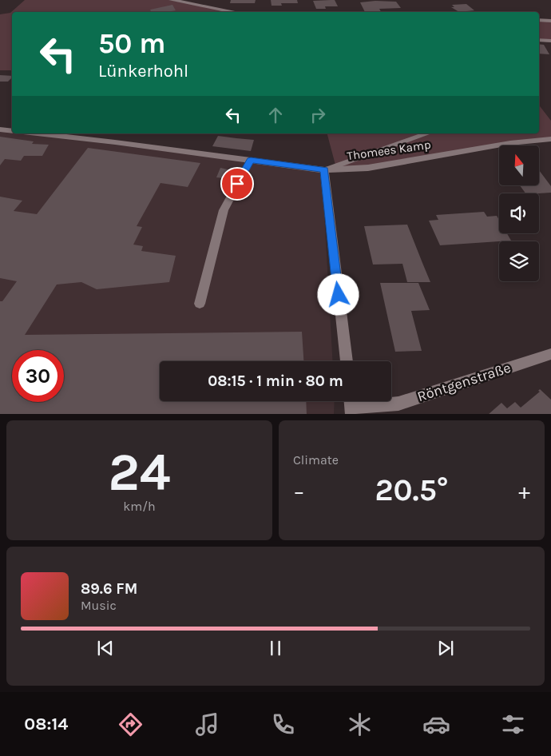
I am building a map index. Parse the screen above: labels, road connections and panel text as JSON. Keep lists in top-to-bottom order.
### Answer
{
  "streets": {
    "street": ["Thomees Kamp", "Röntgenstraße"]
  },
  "north": "top",
  "page": {
    "turn": ["50 m", "Lünkerhohl"],
    "limit": "30",
    "trip": "08:15 · 1 min · 80 m",
    "tile": [
      ["24", "km/h"],
      "Climate"
    ],
    "heat": ["−", "20.5°", "+"],
    "song": ["89.6 FM", "Music"],
    "tabs": "08:14"
  }
}
